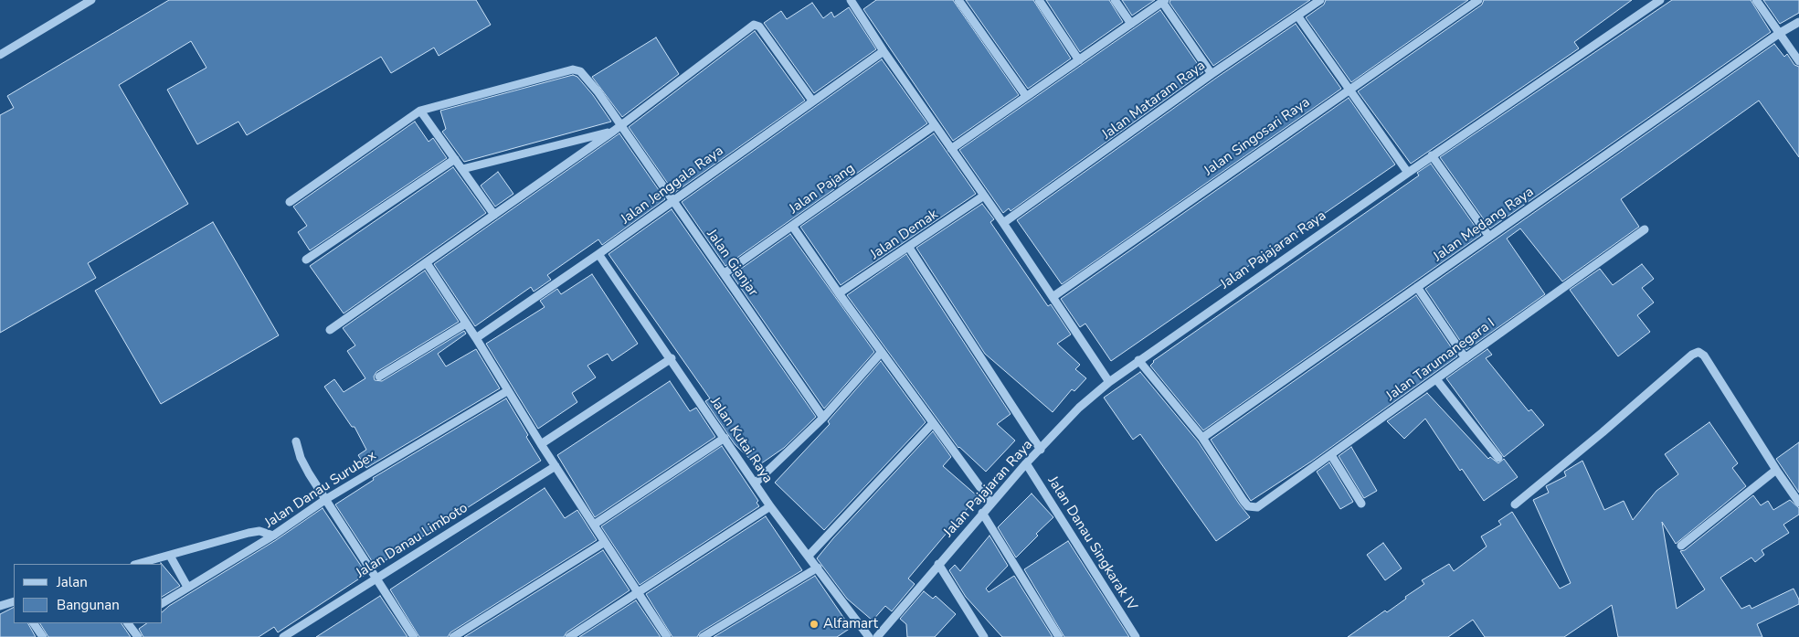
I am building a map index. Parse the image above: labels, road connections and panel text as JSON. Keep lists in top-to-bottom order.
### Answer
{
  "streets": {
    "street": [
      "Jalan Mataram Raya",
      "Jalan Singosari Raya",
      "Jalan Jenggala Raya",
      "Jalan Pajang",
      "Jalan Medang Raya",
      "Jalan Demak",
      "Jalan Pajajaran Raya",
      "Jalan Gianjar",
      "Jalan Tarumanegara I",
      "Jalan Kutai Raya",
      "Jalan Danau Surubex",
      "Jalan Danau Limboto",
      "Jalan Danau Singkarak IV"
    ]
  },
  "crossings": [
    ["Jalan Jenggala Raya", "Jalan Gianjar"],
    ["Jalan Jenggala Raya", "Jalan Kutai Raya"],
    ["Jalan Pajang", "Jalan Gianjar"],
    ["Jalan Medang Raya", "Jalan Tarumanegara I"],
    ["Jalan Pajajaran Raya", "Jalan Danau Singkarak IV"]
  ],
  "places": ["Alfamart"],
  "legend": ["Jalan", "Bangunan"]
}
